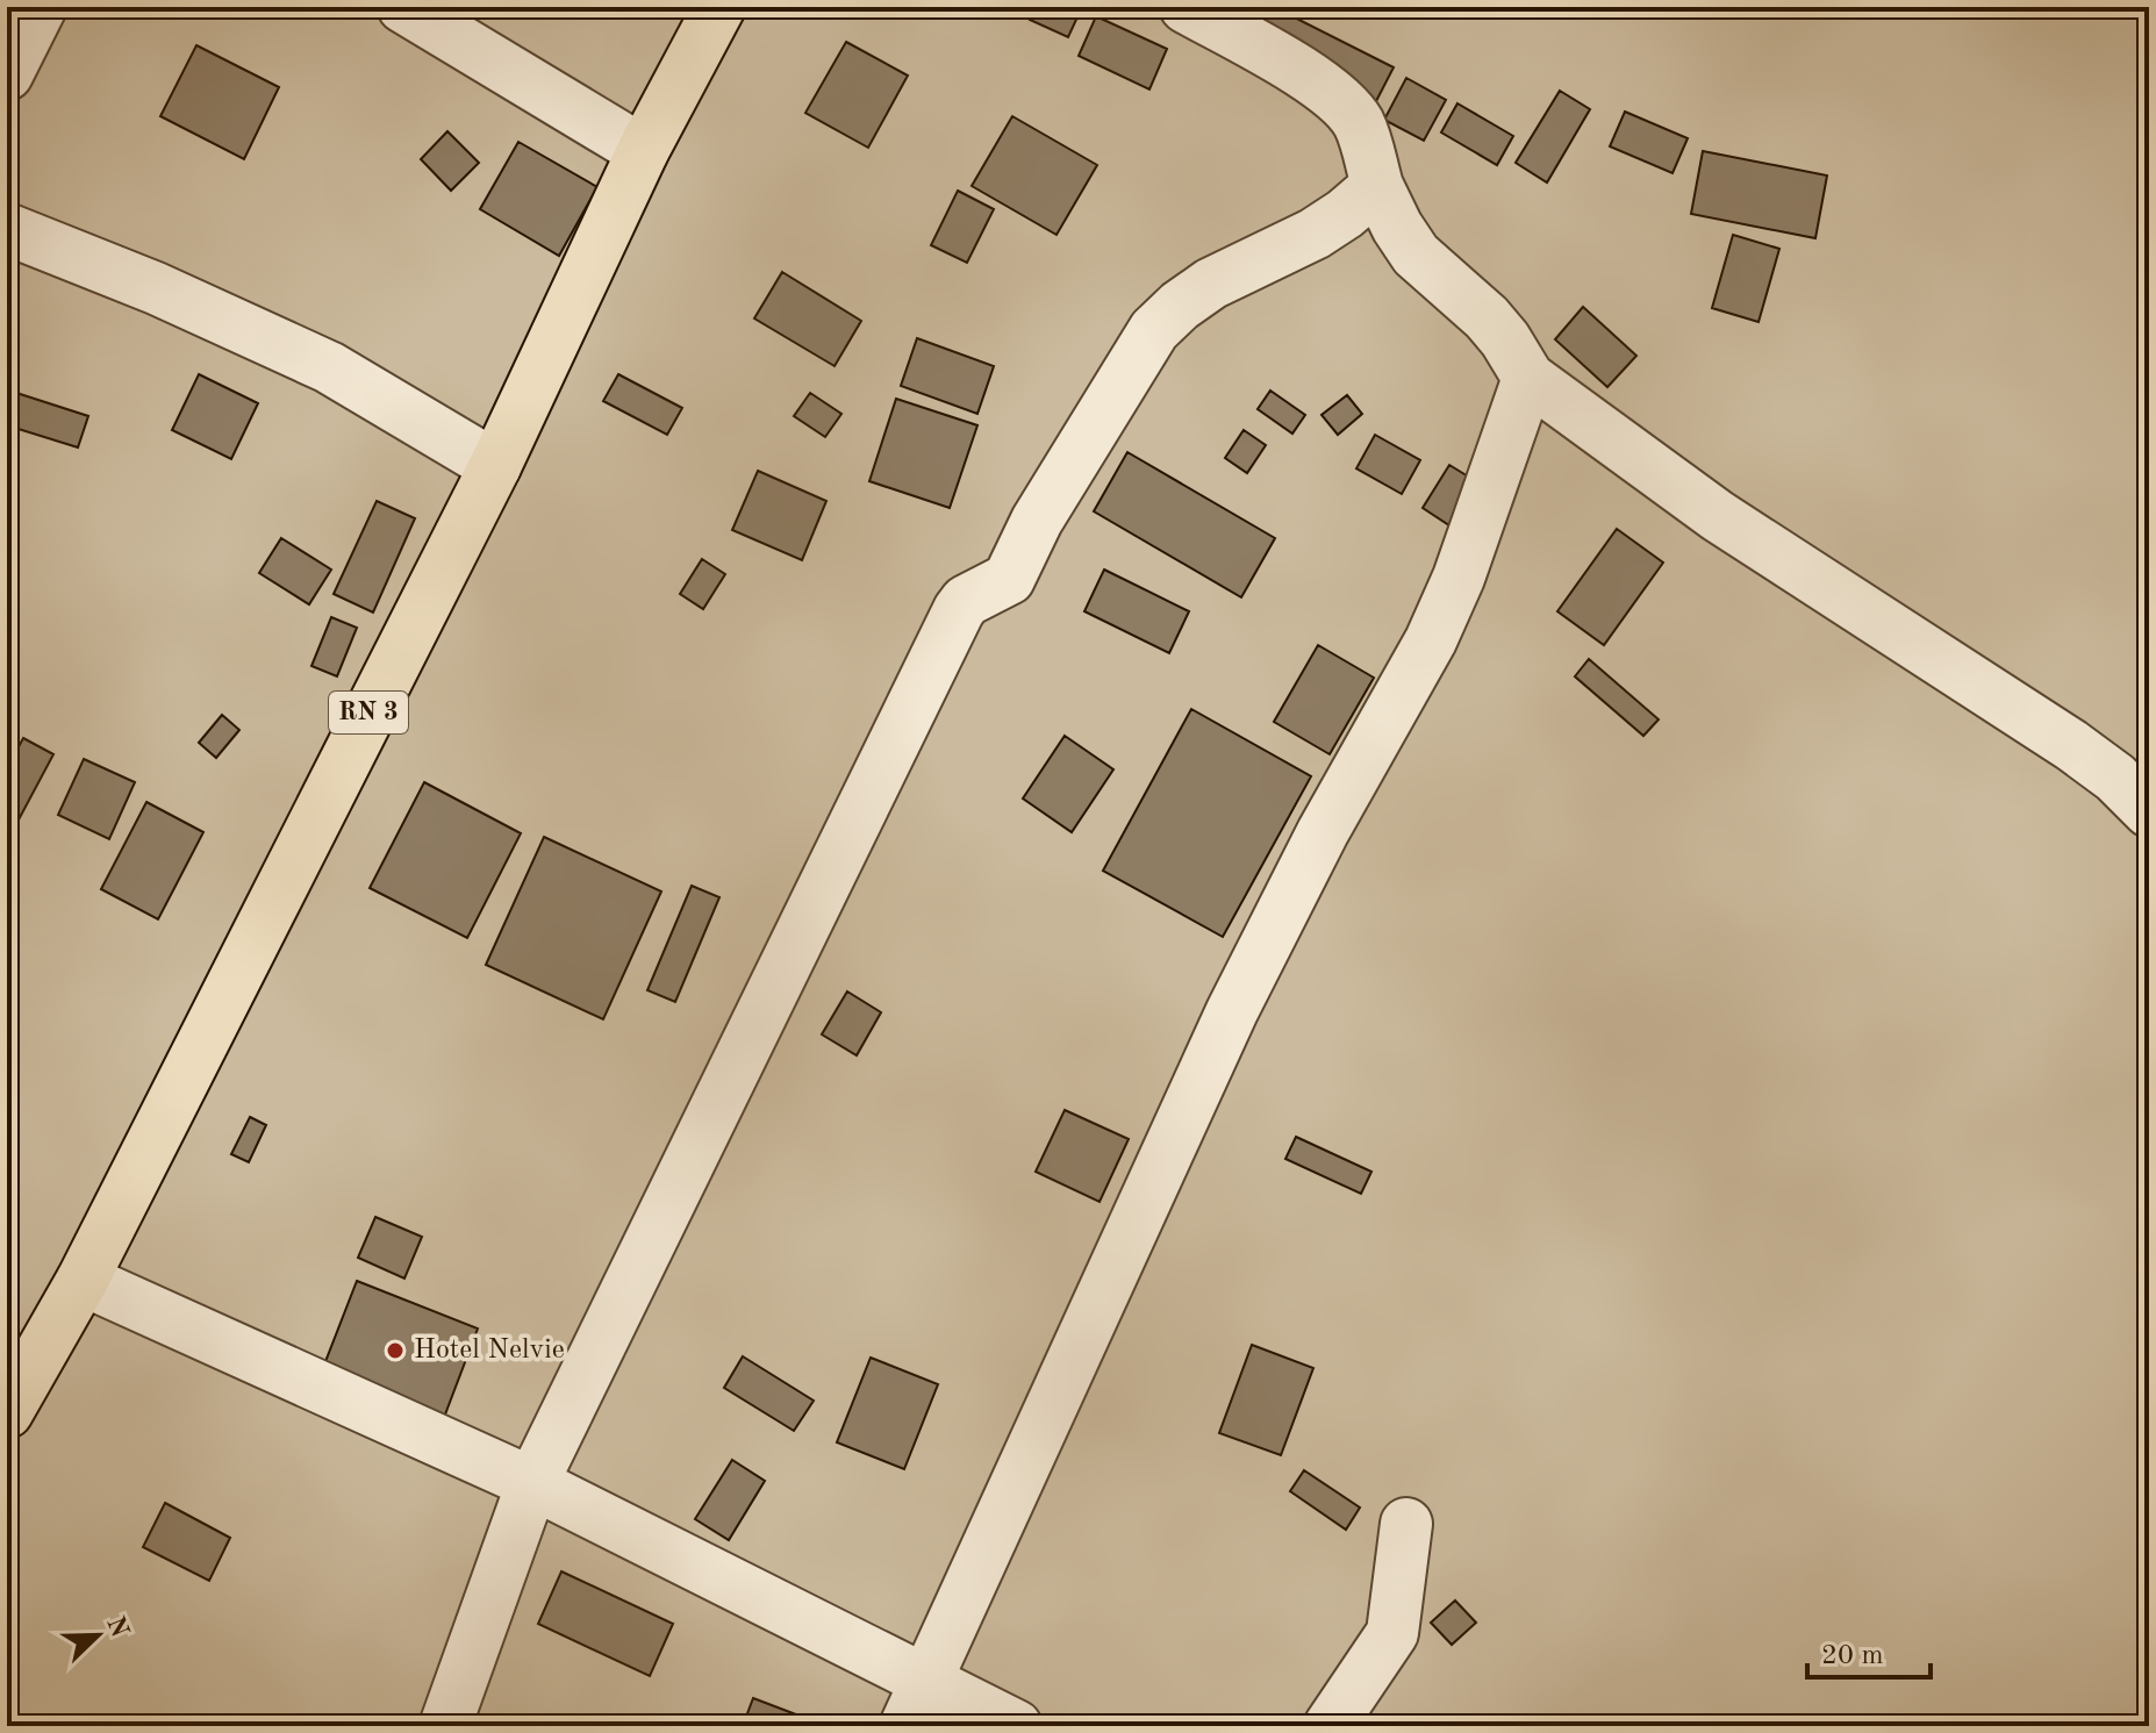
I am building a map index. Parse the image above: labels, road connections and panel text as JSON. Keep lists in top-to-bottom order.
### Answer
{
  "streets": {
    "highway": ["RN 3"]
  },
  "places": ["Hotel Nelvie"],
  "scale_bar": "20 m",
  "north": "top right"
}
